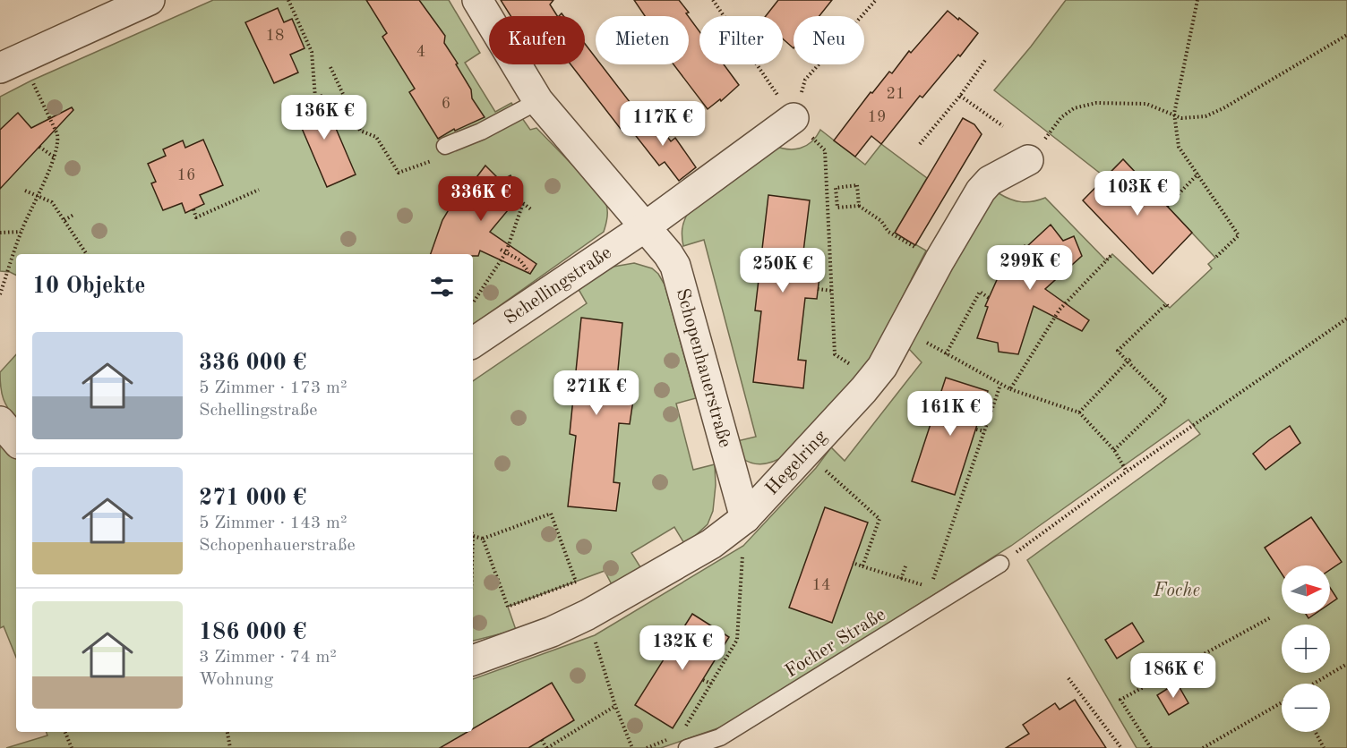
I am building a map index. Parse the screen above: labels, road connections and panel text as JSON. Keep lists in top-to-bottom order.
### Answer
{
  "streets": {
    "street": ["Schellingstraße", "Schopenhauerstraße", "Hegelring"],
    "lane": ["Focher Straße"]
  },
  "crossings": [
    ["Schellingstraße", "Schopenhauerstraße"],
    ["Schopenhauerstraße", "Hegelring"]
  ],
  "parks": ["Foche"],
  "house_numbers": [
    "18",
    "4",
    "21",
    "6",
    "19",
    "16",
    "14"
  ],
  "north": "right",
  "page": {
    "chip": [
      "Kaufen",
      "Mieten",
      "Filter",
      "Neu"
    ],
    "price": [
      "136K €",
      "117K €",
      "103K €",
      "336K €",
      "299K €",
      "250K €",
      "271K €",
      "161K €",
      "132K €",
      "186K €"
    ],
    "heading": "10 Objekte",
    "list": [
      {
        "name": "336 000 €",
        "note": "5 Zimmer · 173 m² · Schellingstraße"
      },
      {
        "name": "271 000 €",
        "note": "5 Zimmer · 143 m² · Schopenhauerstraße"
      },
      {
        "name": "186 000 €",
        "note": "3 Zimmer · 74 m² · Wohnung"
      }
    ],
    "map_buttons": ["+", "−"]
  }
}
